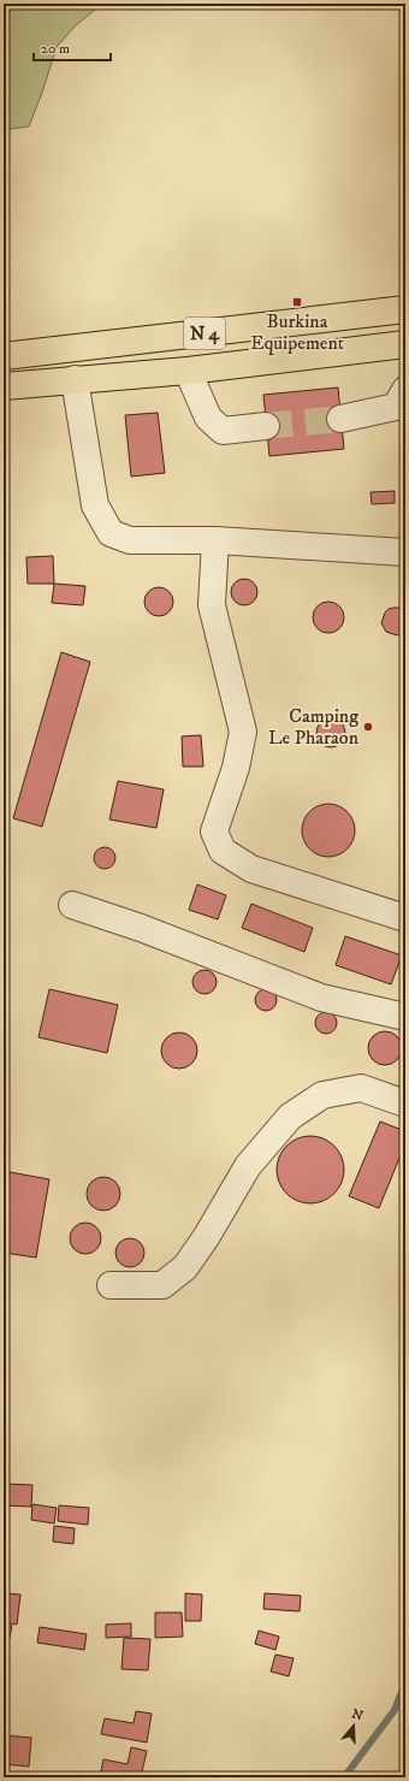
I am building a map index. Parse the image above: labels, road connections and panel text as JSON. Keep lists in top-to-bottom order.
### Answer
{
  "streets": {
    "highway": ["N 4"]
  },
  "places": {
    "transit": ["Burkina Equipement"],
    "other": ["Camping Le Pharaon"]
  },
  "scale_bar": "20 m",
  "north": "top"
}
